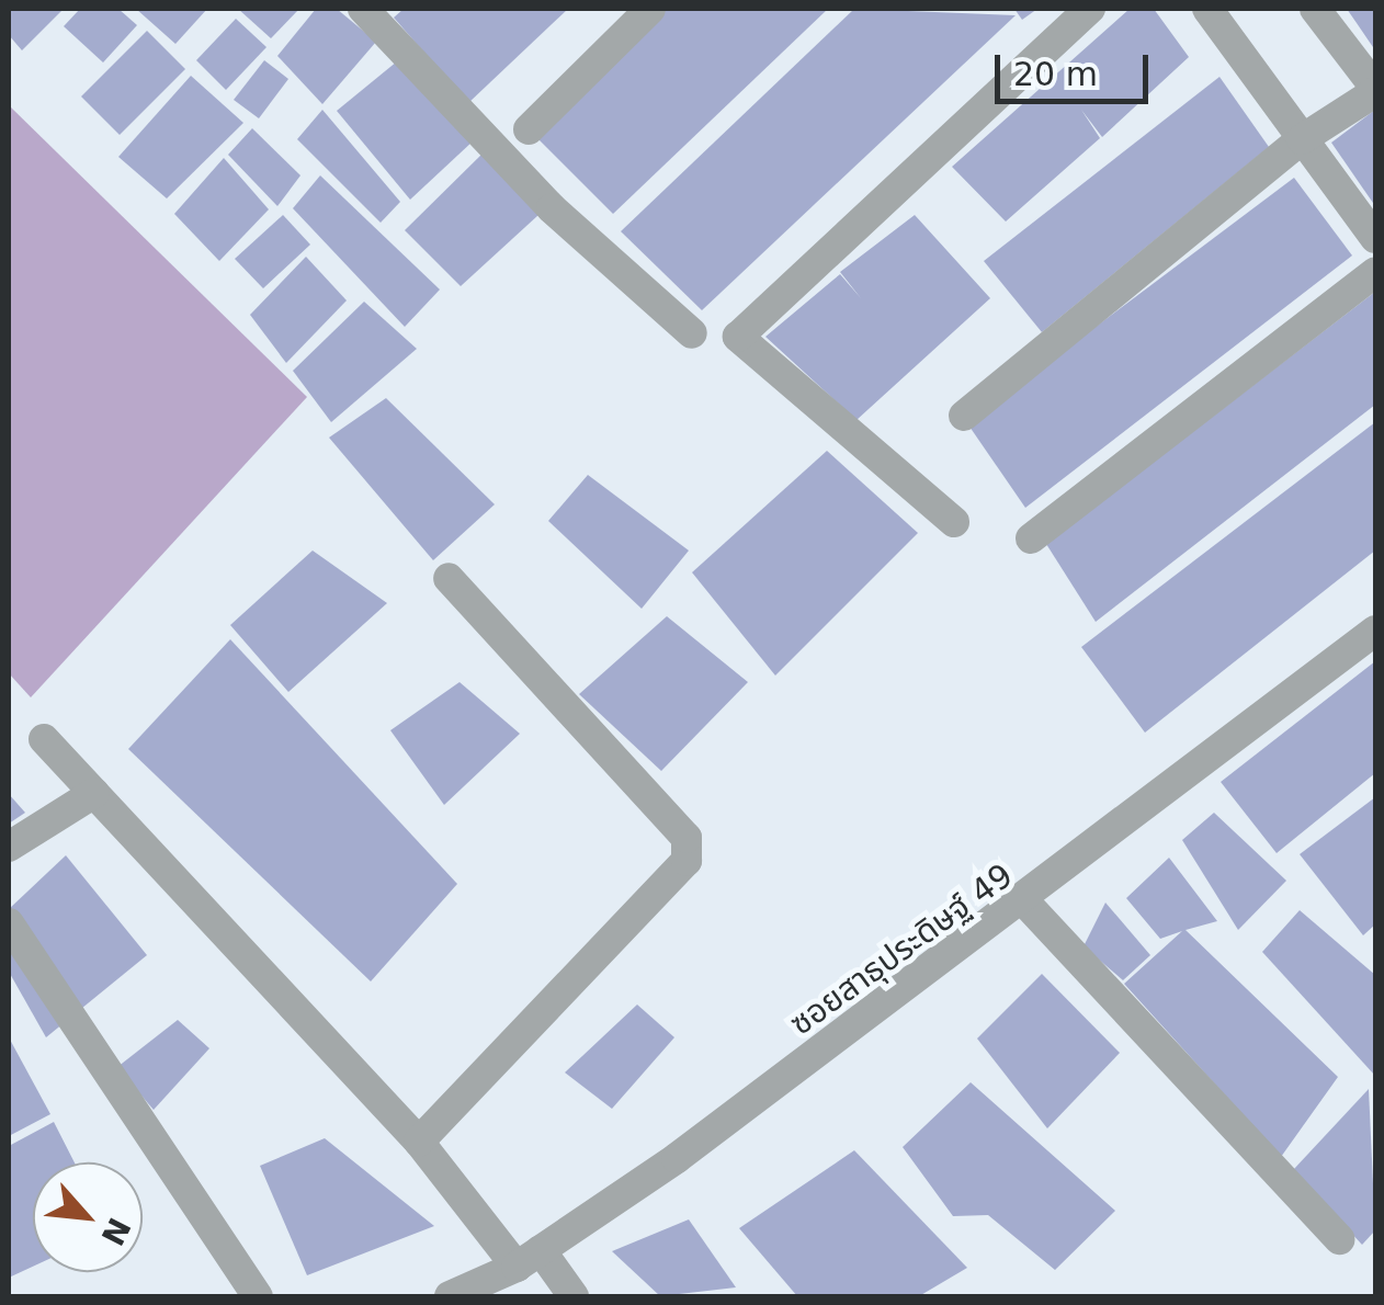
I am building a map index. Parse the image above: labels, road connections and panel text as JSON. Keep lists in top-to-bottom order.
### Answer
{
  "streets": {
    "street": ["ซอยสาธุประดิษฐ์ 49"]
  },
  "scale_bar": "20 m",
  "north": "bottom right"
}
